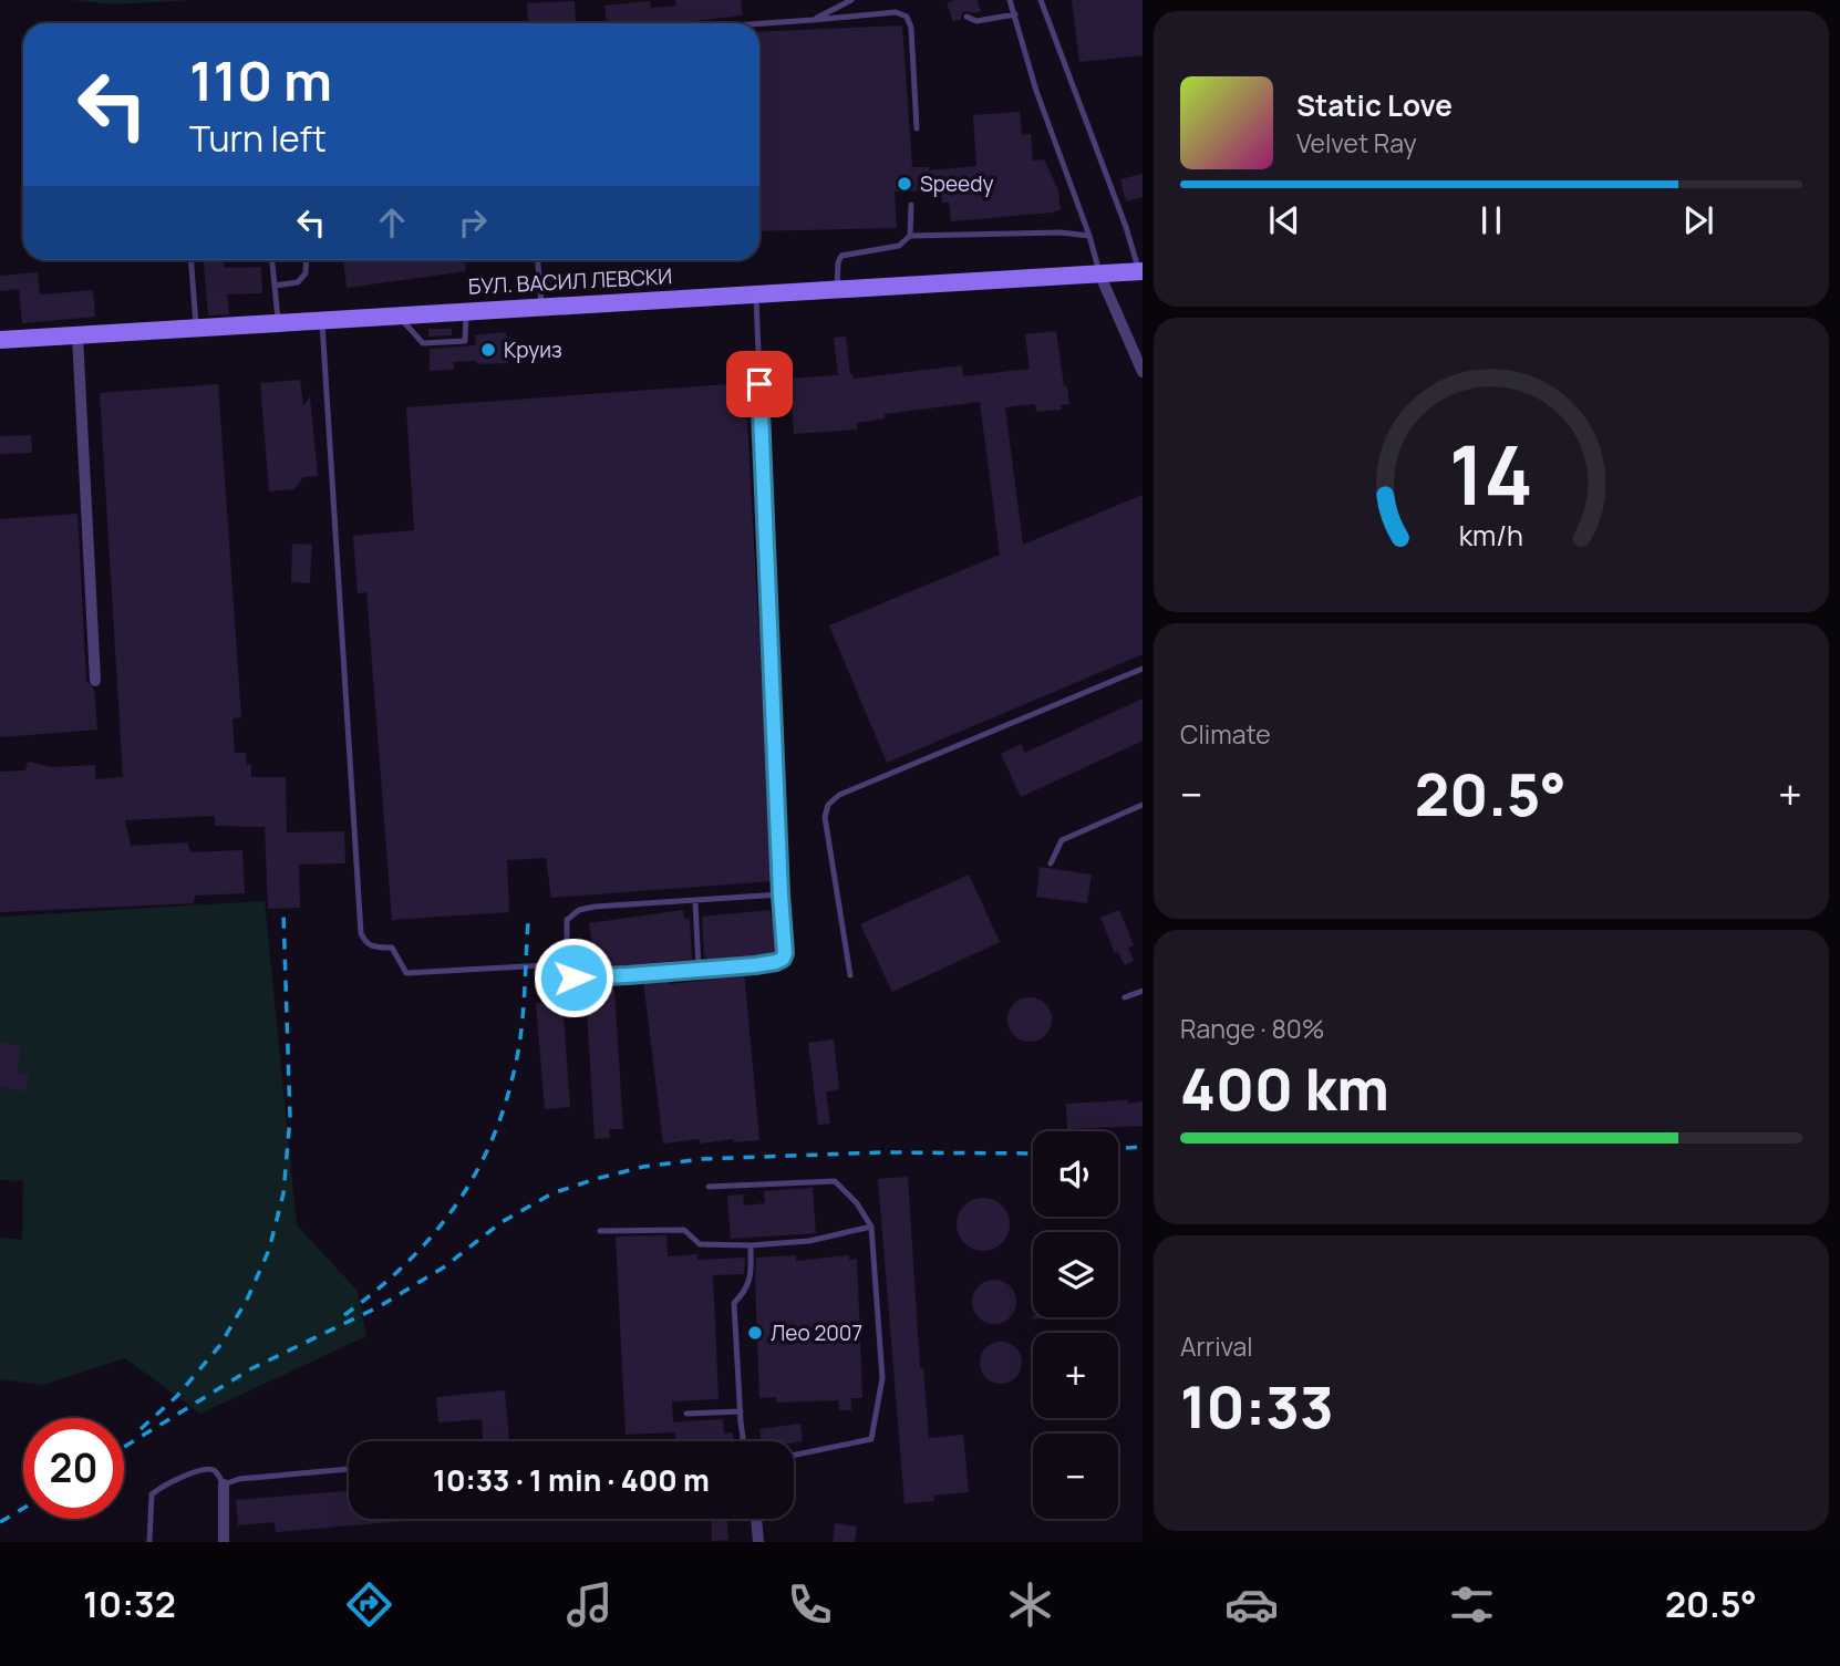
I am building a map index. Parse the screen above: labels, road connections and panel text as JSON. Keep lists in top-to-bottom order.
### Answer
{
  "streets": {
    "street": ["БУЛ. ВАСИЛ ЛЕВСКИ"]
  },
  "places": ["Speedy", "Круиз", "Лео 2007"],
  "page": {
    "turn": ["110 m", "Turn left"],
    "song": ["Static Love", "Velvet Ray"],
    "tile": [
      "Climate",
      ["Range · 80%", "400 km"],
      ["Arrival", "10:33"]
    ],
    "heat": ["−", "20.5°", "+"],
    "map_buttons": ["+", "−"],
    "limit": "20",
    "trip": "10:33 · 1 min · 400 m",
    "tabs": ["10:32", "20.5°"],
    "gauge": ["14", "km/h"]
  }
}
